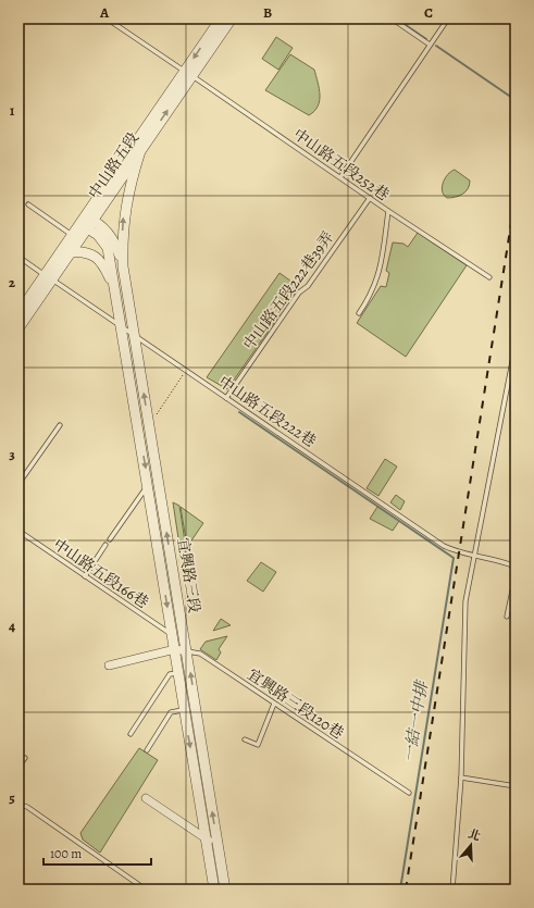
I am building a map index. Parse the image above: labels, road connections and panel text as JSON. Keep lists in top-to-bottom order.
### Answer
{
  "streets": {
    "street": ["中山路五段", "宜興路三段"],
    "lane": [
      "中山路五段252巷",
      "中山路五段222巷39弄",
      "中山路五段222巷",
      "中山路五段166巷",
      "宜興路三段120巷"
    ]
  },
  "crossings": [
    ["中山路五段252巷", "中山路五段"],
    ["中山路五段252巷", "中山路五段222巷39弄"],
    ["中山路五段", "中山路五段222巷"],
    ["中山路五段", "宜興路三段"],
    ["中山路五段222巷39弄", "中山路五段222巷"],
    ["中山路五段222巷", "宜興路三段"],
    ["中山路五段166巷", "宜興路三段"],
    ["中山路五段166巷", "宜興路三段120巷"],
    ["宜興路三段", "宜興路三段120巷"]
  ],
  "water": ["一結一中排"],
  "scale_bar": "100 m",
  "north": "top",
  "grid": {
    "columns": ["A", "B", "C"],
    "rows": [
      "1",
      "2",
      "3",
      "4",
      "5"
    ]
  }
}
